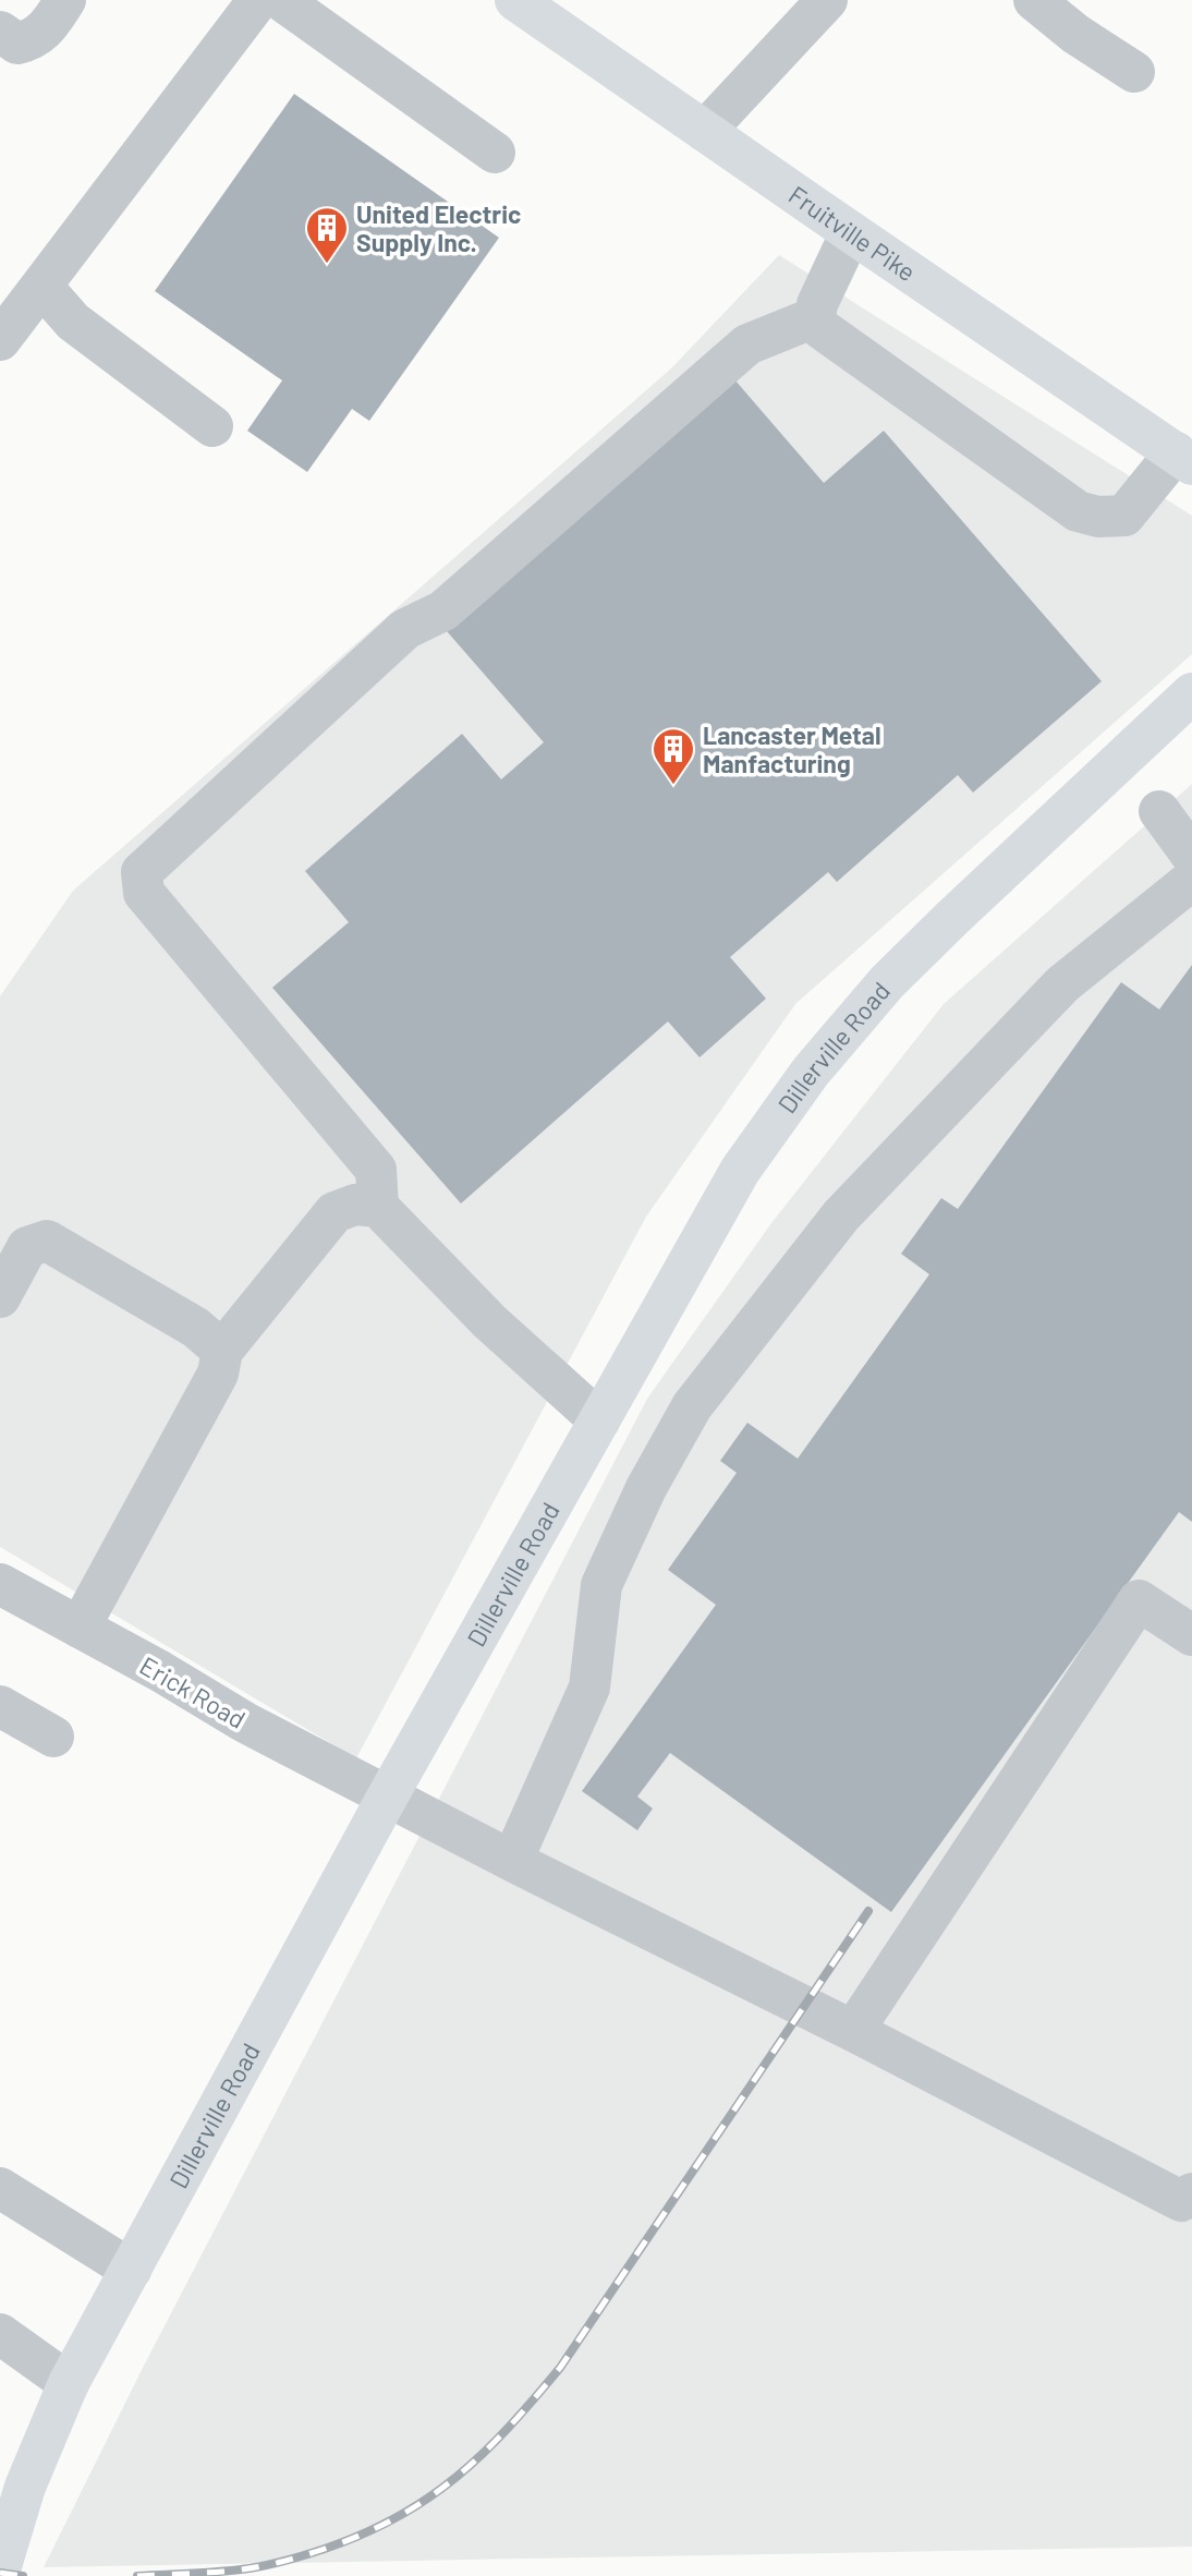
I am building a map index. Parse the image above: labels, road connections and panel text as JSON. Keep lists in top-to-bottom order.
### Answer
{
  "streets": {
    "main road": ["Fruitville Pike", "Dillerville Road"],
    "street": ["Erick Road"]
  },
  "crossings": [
    ["Dillerville Road", "Erick Road"]
  ],
  "places": {
    "building": ["United Electric Supply Inc.", "Lancaster Metal Manfacturing"]
  }
}
